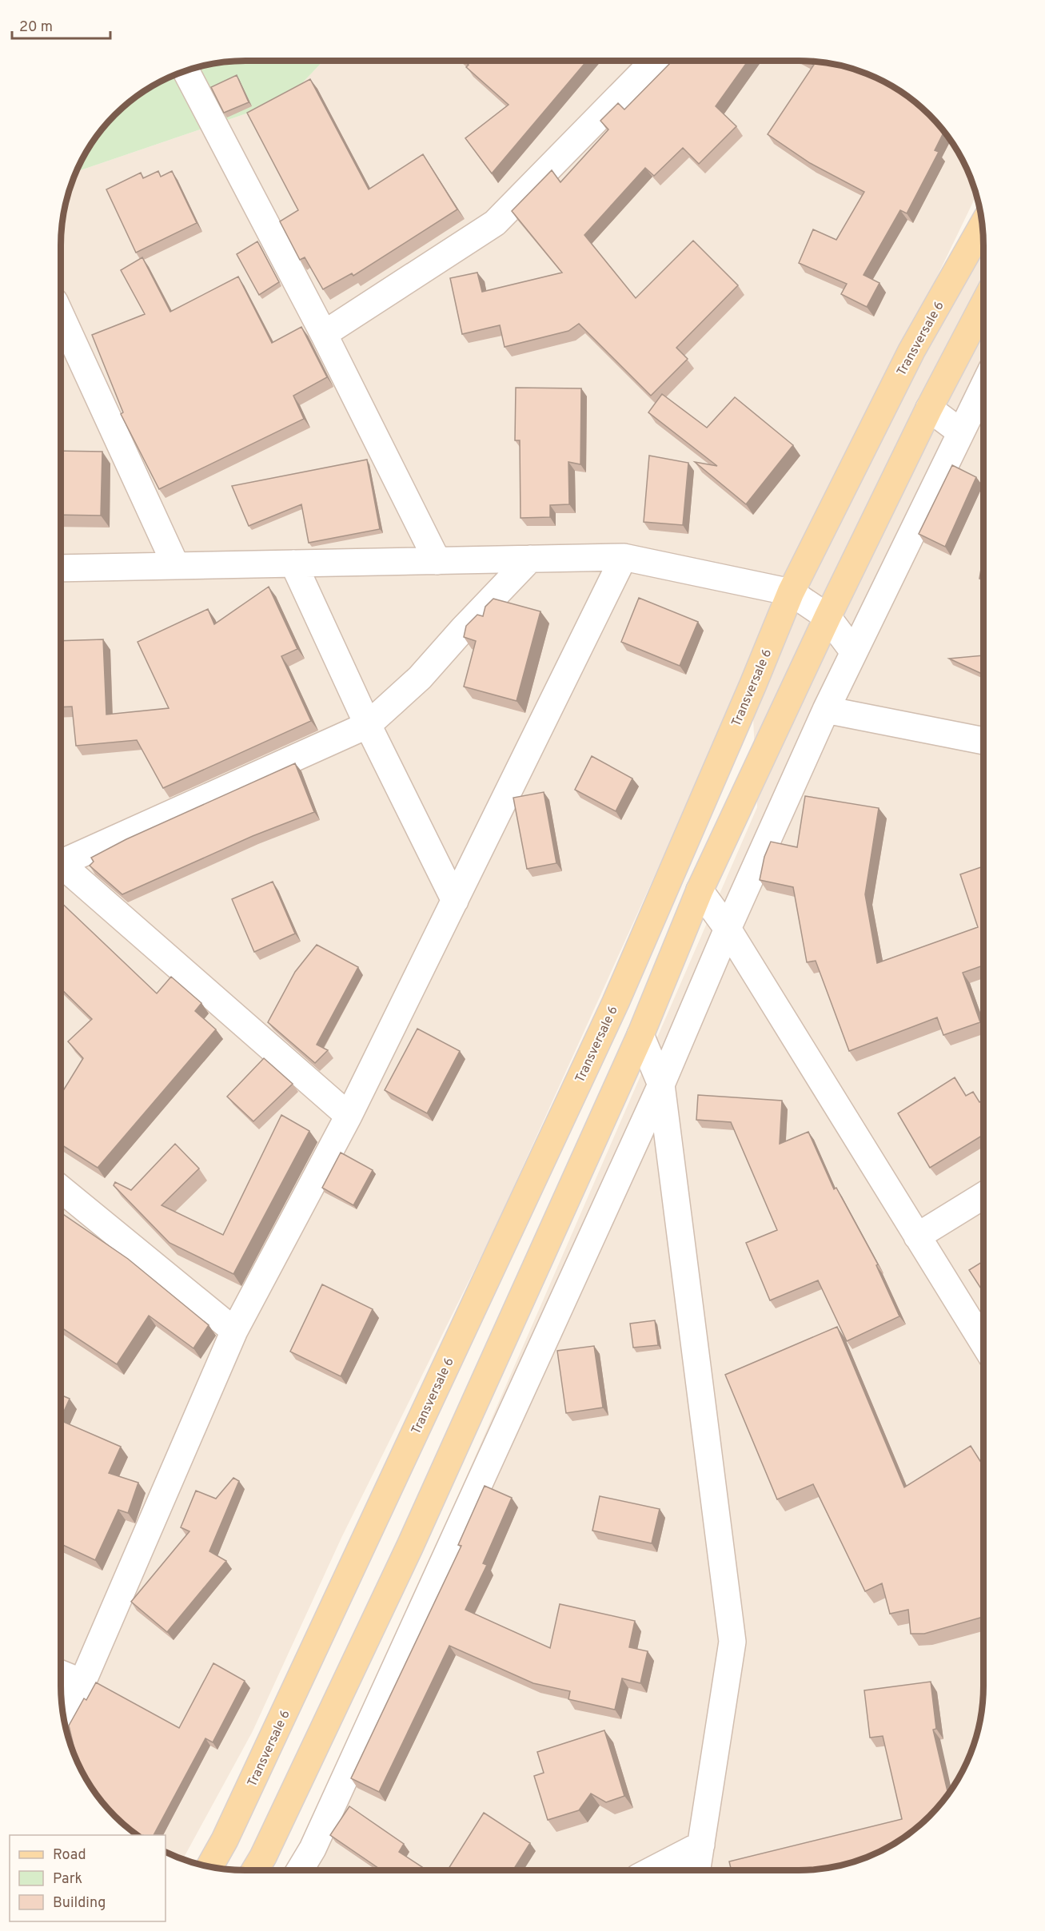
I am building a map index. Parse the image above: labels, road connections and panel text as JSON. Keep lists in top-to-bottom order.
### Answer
{
  "streets": {
    "main road": ["Transversale 6"]
  },
  "legend": ["Road", "Park", "Building"],
  "scale_bar": "20 m"
}
